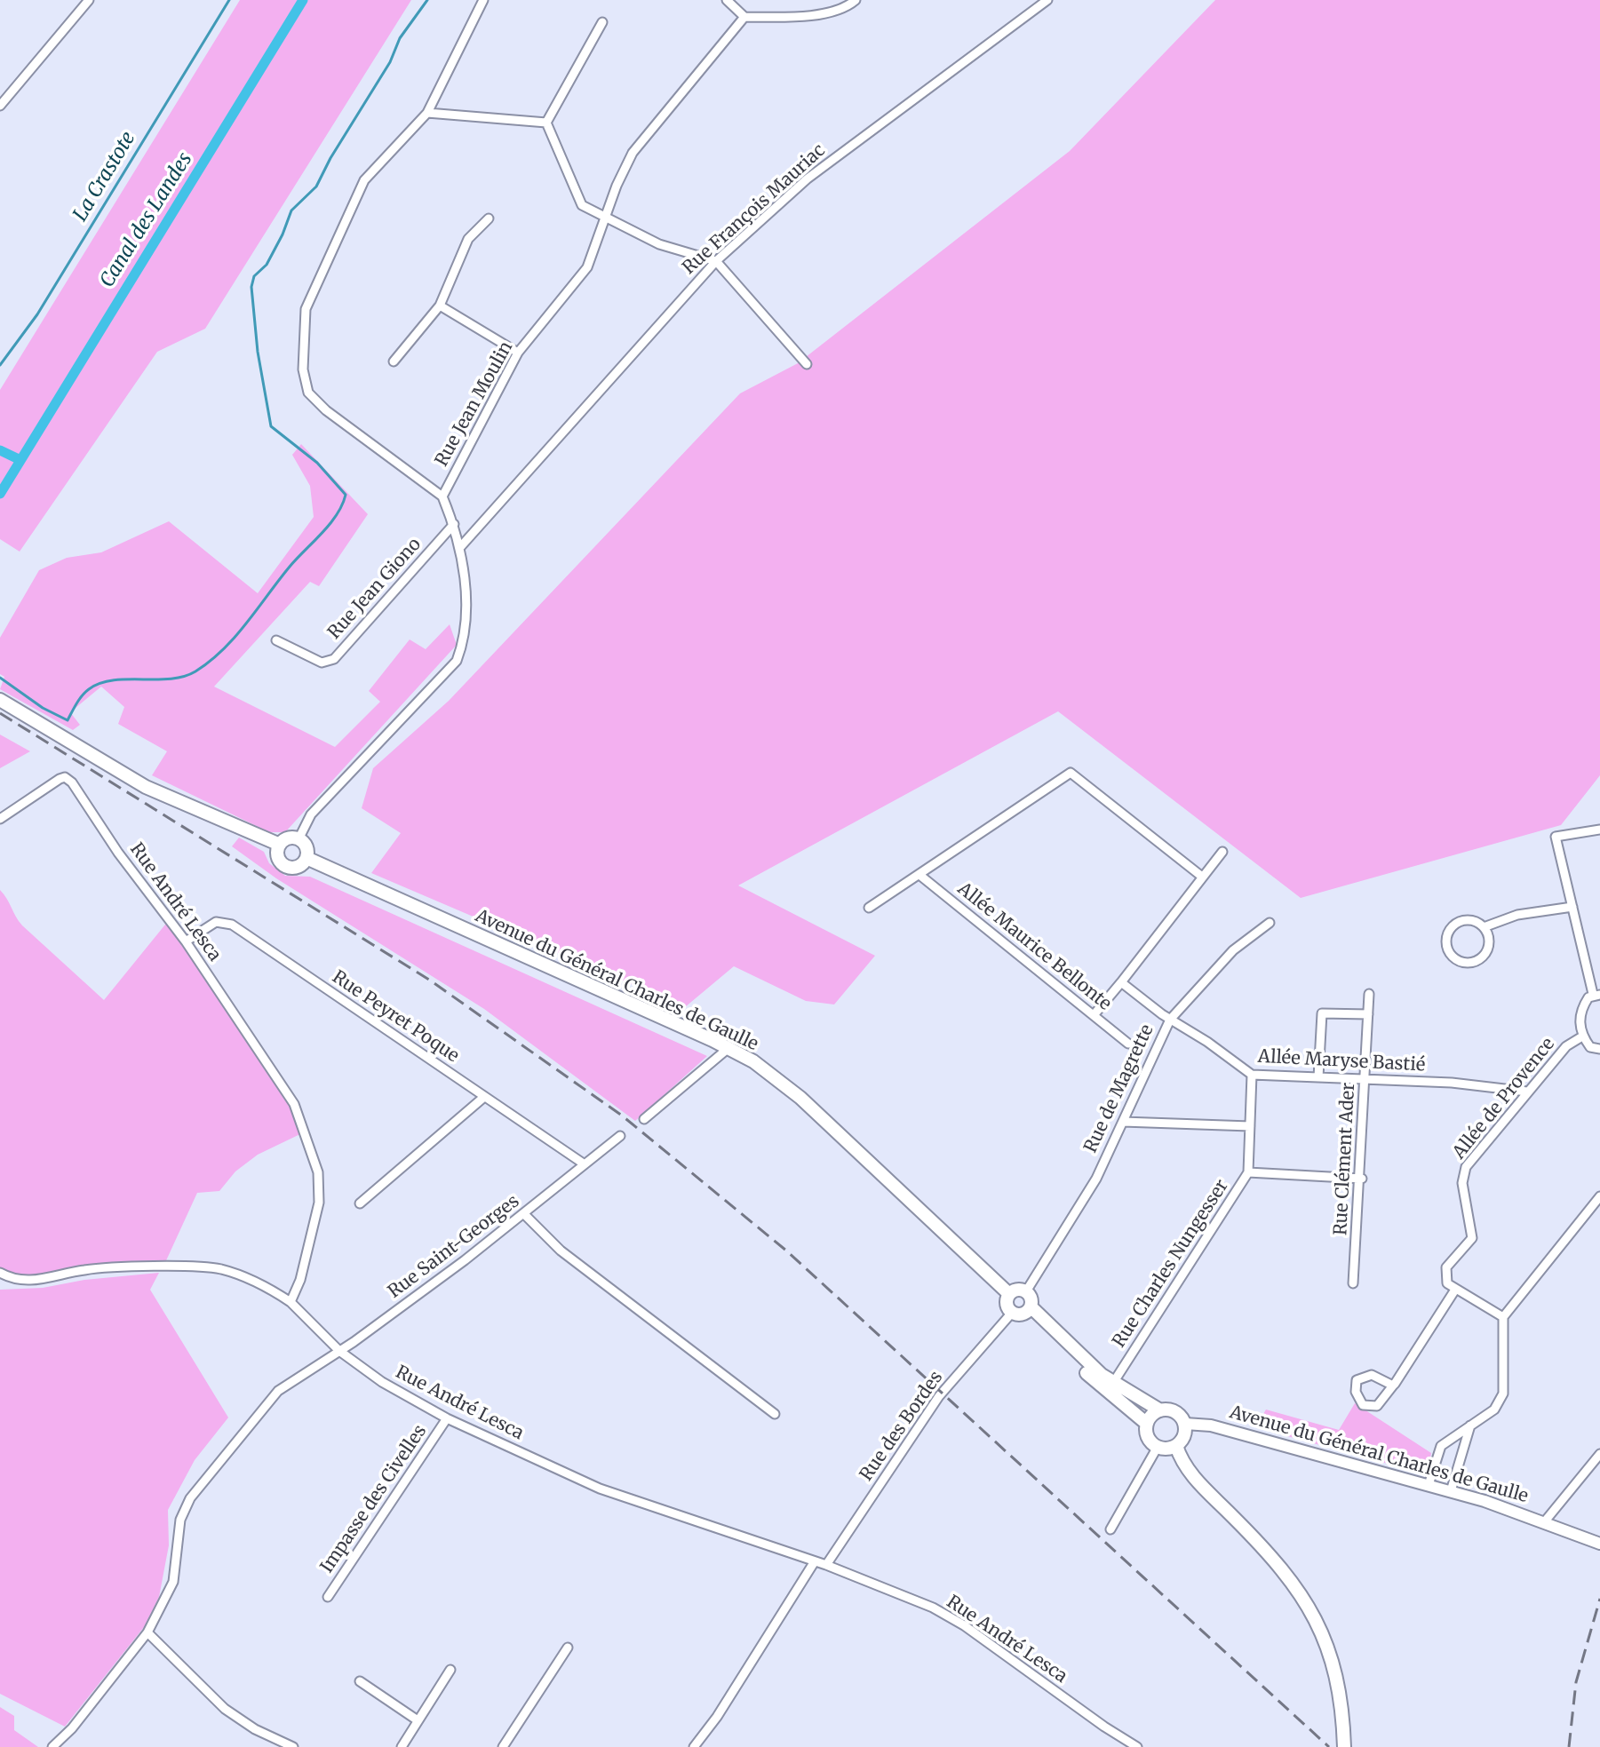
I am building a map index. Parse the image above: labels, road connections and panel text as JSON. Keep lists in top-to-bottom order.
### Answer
{
  "streets": {
    "main road": ["Avenue du Général Charles de Gaulle"],
    "street": [
      "Rue François Mauriac",
      "Rue Jean Moulin",
      "Rue Jean Giono",
      "Rue André Lesca",
      "Allée Maurice Bellonte",
      "Rue Peyret Poque",
      "Allée Maryse Bastié",
      "Rue de Magrette",
      "Allée de Provence",
      "Rue Clément Ader",
      "Rue Saint-Georges",
      "Rue Charles Nungesser",
      "Rue des Bordes",
      "Impasse des Civelles"
    ]
  },
  "crossings": [
    ["Rue André Lesca", "Rue Peyret Poque"],
    ["Rue André Lesca", "Rue Saint-Georges"],
    ["Rue André Lesca", "Rue des Bordes"],
    ["Rue André Lesca", "Impasse des Civelles"],
    ["Avenue du Général Charles de Gaulle", "Rue de Magrette"],
    ["Avenue du Général Charles de Gaulle", "Rue des Bordes"],
    ["Rue Peyret Poque", "Rue Saint-Georges"],
    ["Allée Maryse Bastié", "Rue de Magrette"],
    ["Allée Maryse Bastié", "Allée de Provence"],
    ["Allée Maryse Bastié", "Rue Clément Ader"],
    ["Allée Maryse Bastié", "Rue Charles Nungesser"],
    ["Rue de Magrette", "Rue des Bordes"]
  ],
  "water": ["La Crastote", "Canal des Landes"]
}
